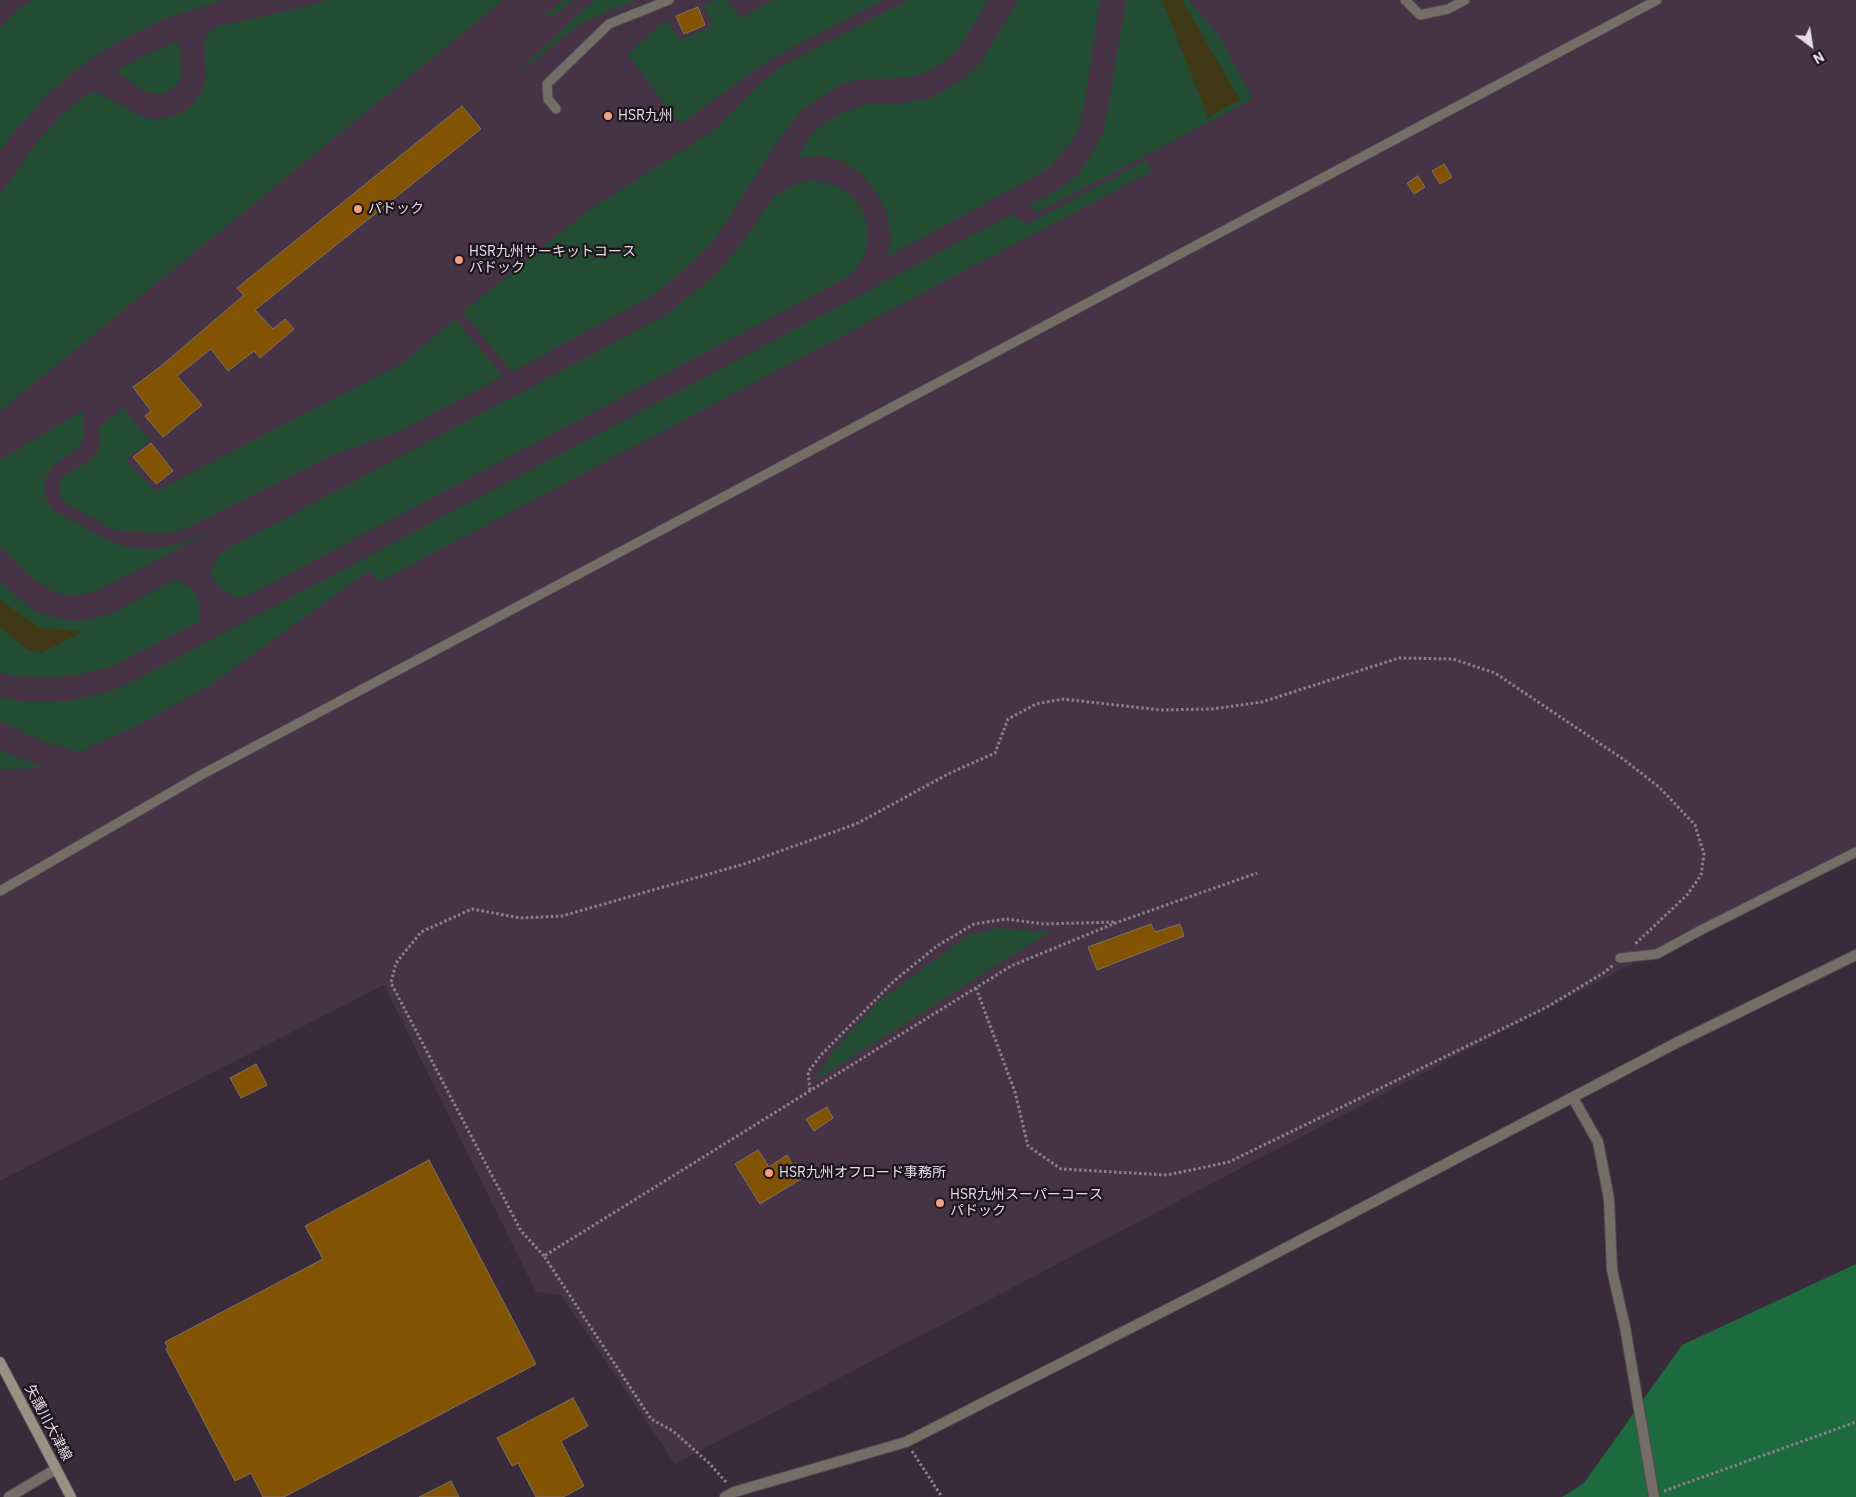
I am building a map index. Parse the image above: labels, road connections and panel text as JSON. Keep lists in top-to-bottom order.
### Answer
{
  "streets": {
    "main road": ["矢護川大津線"]
  },
  "places": [
    "HSR九州",
    "パドック",
    "HSR九州サーキットコース パドック",
    "HSR九州オフロード事務所",
    "HSR九州スーパーコース パドック"
  ],
  "north": "bottom right"
}
